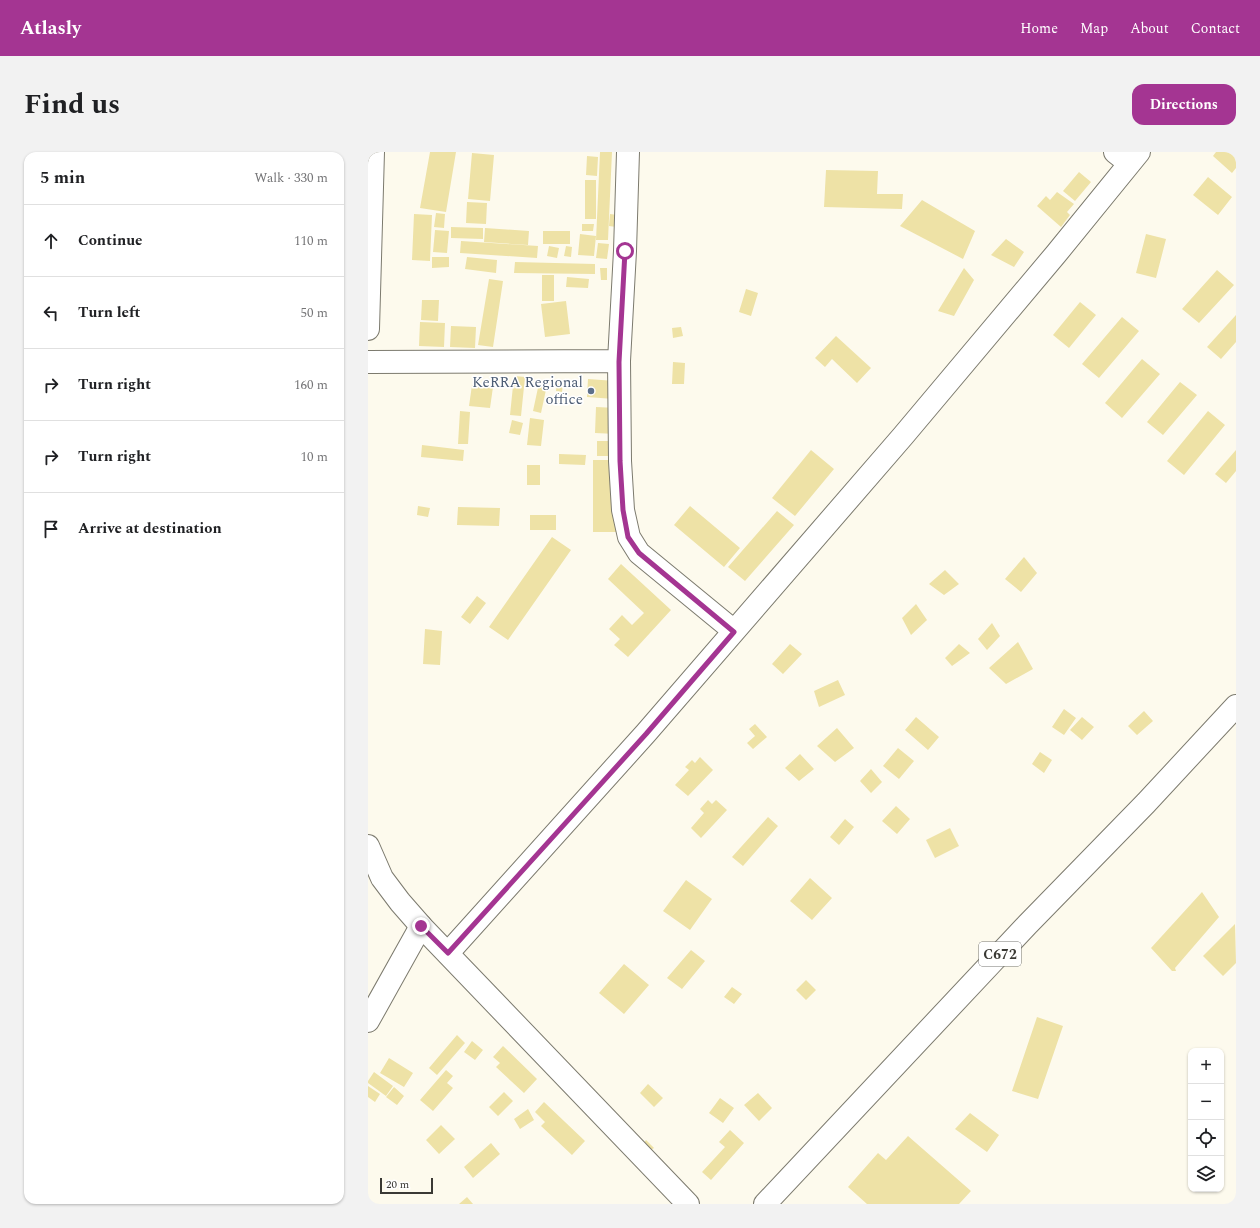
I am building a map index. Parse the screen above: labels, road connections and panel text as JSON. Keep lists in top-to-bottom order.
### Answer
{
  "streets": {
    "street": ["C672"]
  },
  "places": ["KeRRA Regional office"],
  "scale_bar": "20 m",
  "page": {
    "header": "Atlasly",
    "nav": [
      "Home",
      "Map",
      "About",
      "Contact"
    ],
    "title": "Find us",
    "buttons": "Directions",
    "heading": ["5 min", "Walk · 330 m"],
    "list": [
      ["Continue", "110 m"],
      ["Turn left", "50 m"],
      ["Turn right", "160 m"],
      ["Turn right", "10 m"],
      "Arrive at destination"
    ],
    "map_buttons": ["+", "−"],
    "scale": "20 m"
  }
}
